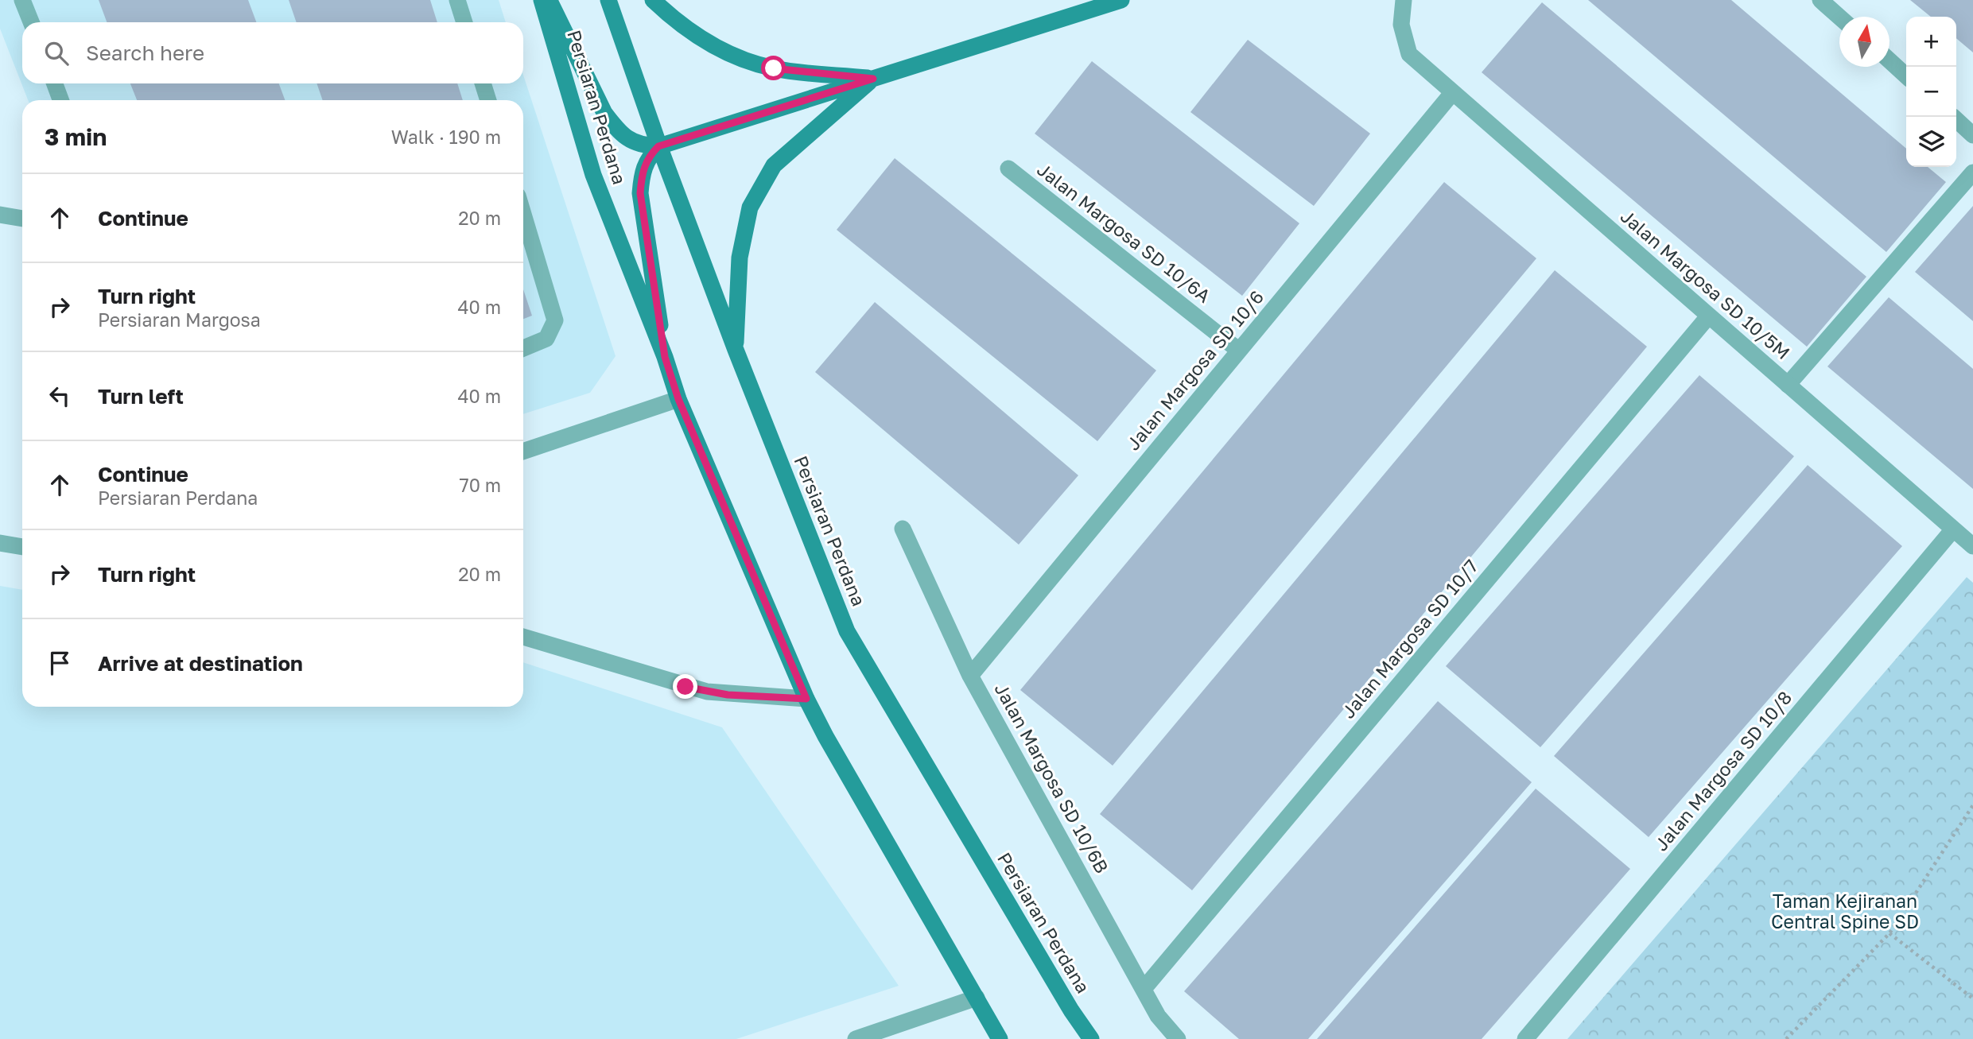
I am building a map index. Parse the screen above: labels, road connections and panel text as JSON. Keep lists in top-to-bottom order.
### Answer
{
  "streets": {
    "main road": ["Persiaran Perdana"],
    "street": [
      "Jalan Margosa SD 10/6A",
      "Jalan Margosa SD 10/5M",
      "Jalan Margosa SD 10/6",
      "Jalan Margosa SD 10/7",
      "Jalan Margosa SD 10/8",
      "Jalan Margosa SD 10/6B"
    ]
  },
  "crossings": [
    ["Jalan Margosa SD 10/6A", "Jalan Margosa SD 10/6"],
    ["Jalan Margosa SD 10/5M", "Jalan Margosa SD 10/6"],
    ["Jalan Margosa SD 10/5M", "Jalan Margosa SD 10/7"],
    ["Jalan Margosa SD 10/5M", "Jalan Margosa SD 10/8"],
    ["Jalan Margosa SD 10/6", "Jalan Margosa SD 10/6B"],
    ["Jalan Margosa SD 10/7", "Jalan Margosa SD 10/6B"]
  ],
  "parks": ["Taman Kejiranan Central Spine SD"],
  "north": "top",
  "page": {
    "map_buttons": ["+", "−"],
    "search": "Search here",
    "heading": ["3 min", "Walk · 190 m"],
    "list": [
      ["Continue", "20 m"],
      ["Turn right", "Persiaran Margosa", "40 m"],
      ["Turn left", "40 m"],
      ["Continue", "Persiaran Perdana", "70 m"],
      ["Turn right", "20 m"],
      "Arrive at destination"
    ]
  }
}
